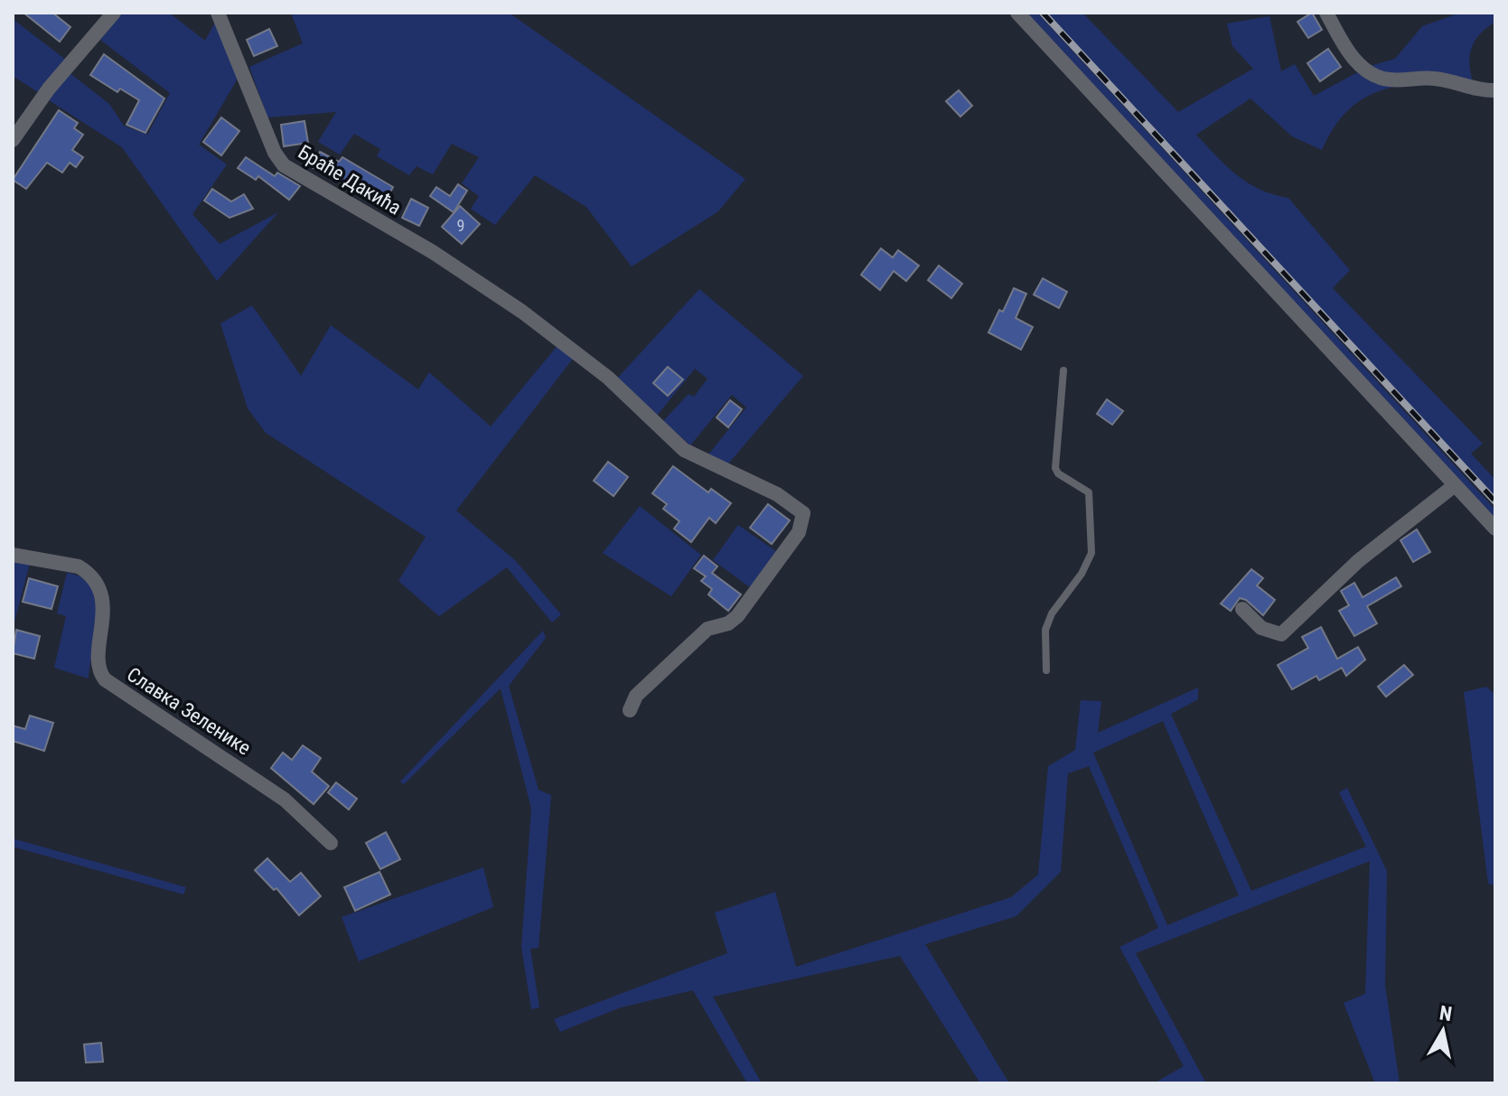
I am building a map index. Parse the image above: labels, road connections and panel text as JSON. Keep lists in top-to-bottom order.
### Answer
{
  "streets": {
    "street": ["Браће Дакића", "Славка Зеленике"]
  },
  "house_numbers": ["9"],
  "north": "top"
}
